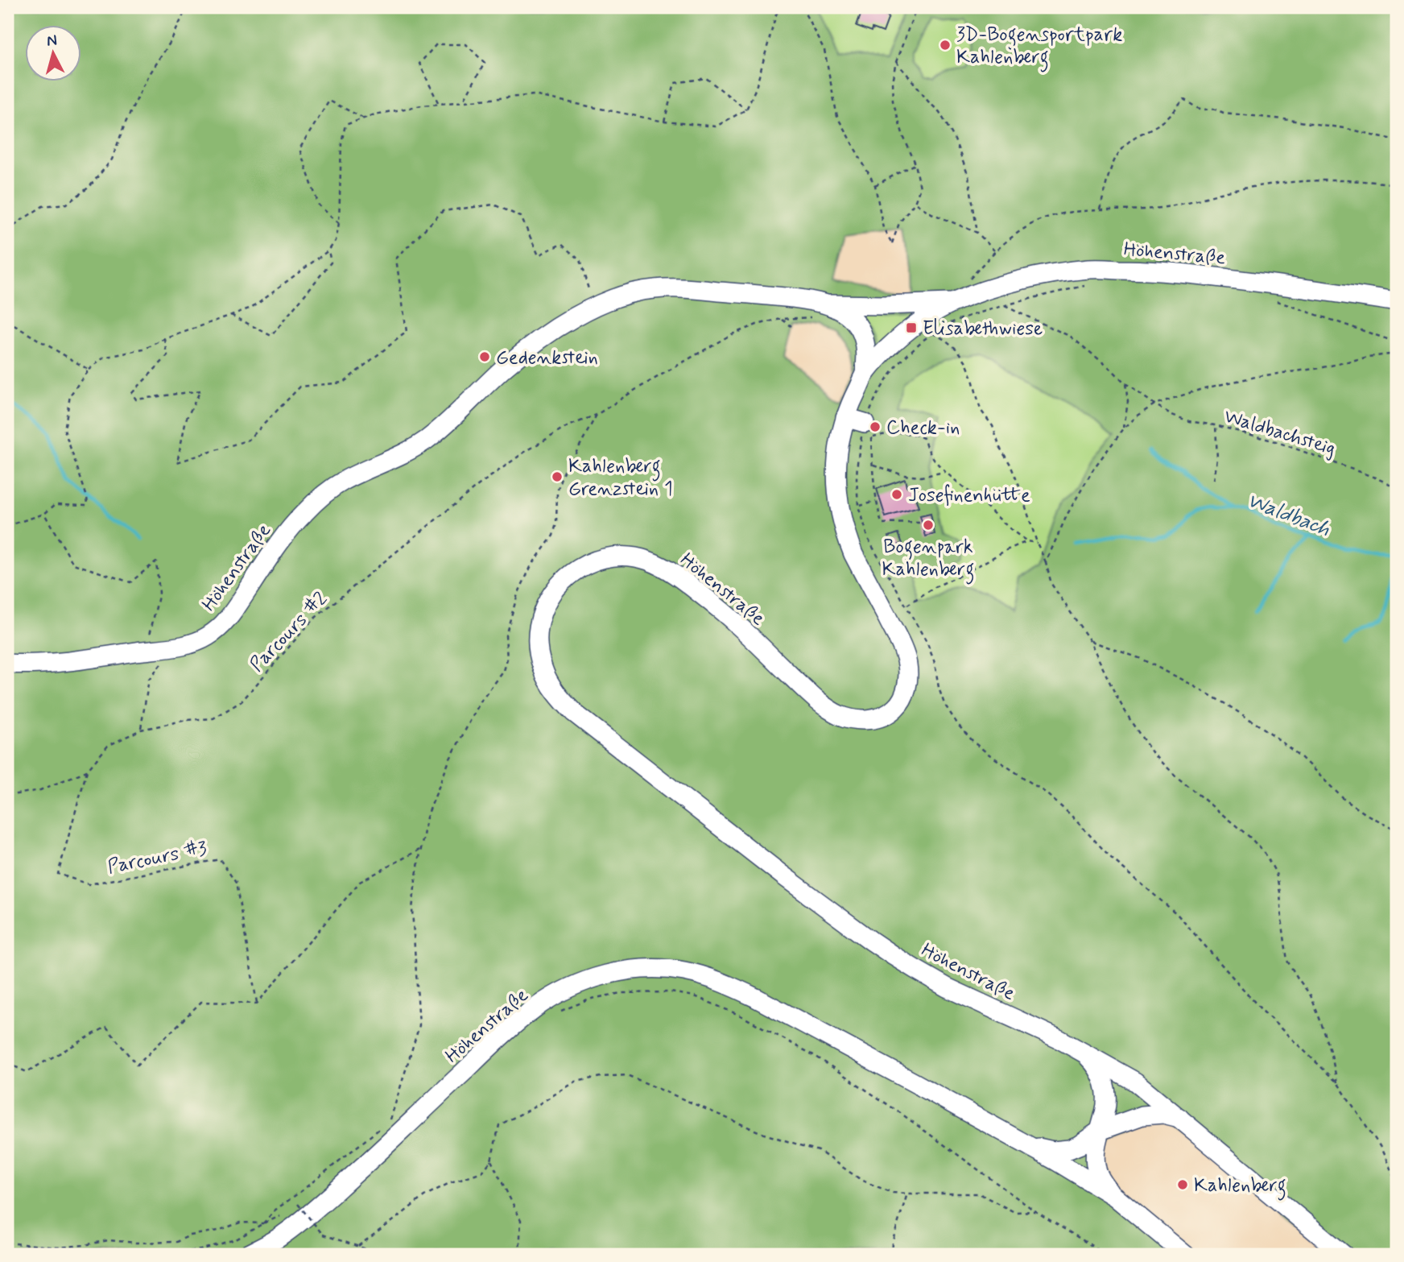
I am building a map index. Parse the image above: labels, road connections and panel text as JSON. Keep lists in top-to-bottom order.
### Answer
{
  "streets": {
    "street": ["Höhenstraße"],
    "path": ["Waldbachsteig", "Parcours #2", "Parcours #3"]
  },
  "crossings": [
    ["Parcours #2", "Parcours #3"]
  ],
  "water": ["Waldbach"],
  "places": {
    "other": [
      "3D-Bogensportpark Kahlenberg",
      "Gedenkstein",
      "Check-in",
      "Kahlenberg Grenzstein 1",
      "Josefinenhütte",
      "Bogenpark Kahlenberg",
      "Kahlenberg"
    ],
    "transit": ["Elisabethwiese"]
  },
  "north": "top"
}
